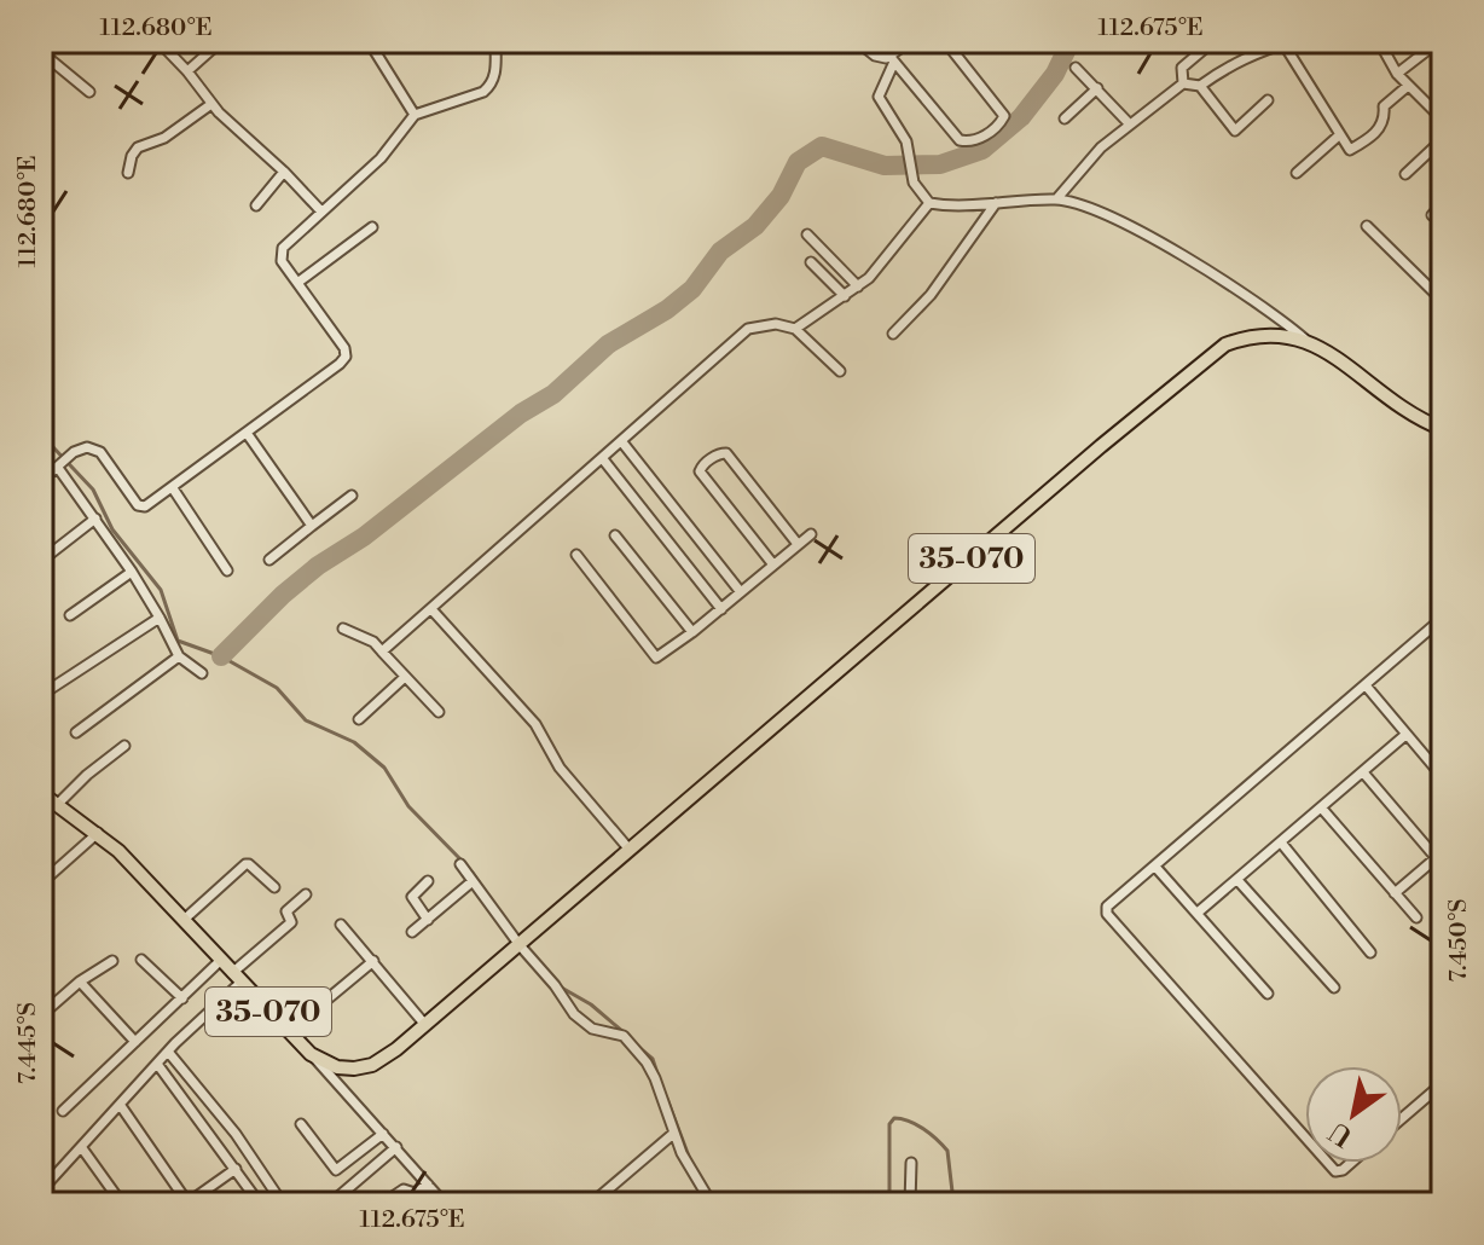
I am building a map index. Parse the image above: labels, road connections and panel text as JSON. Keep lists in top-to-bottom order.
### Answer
{
  "streets": {
    "main road": ["35-070"]
  },
  "north": "bottom left",
  "coordinates": [
    "112.680°E",
    "112.675°E",
    "7.450°S",
    "7.445°S"
  ]
}
